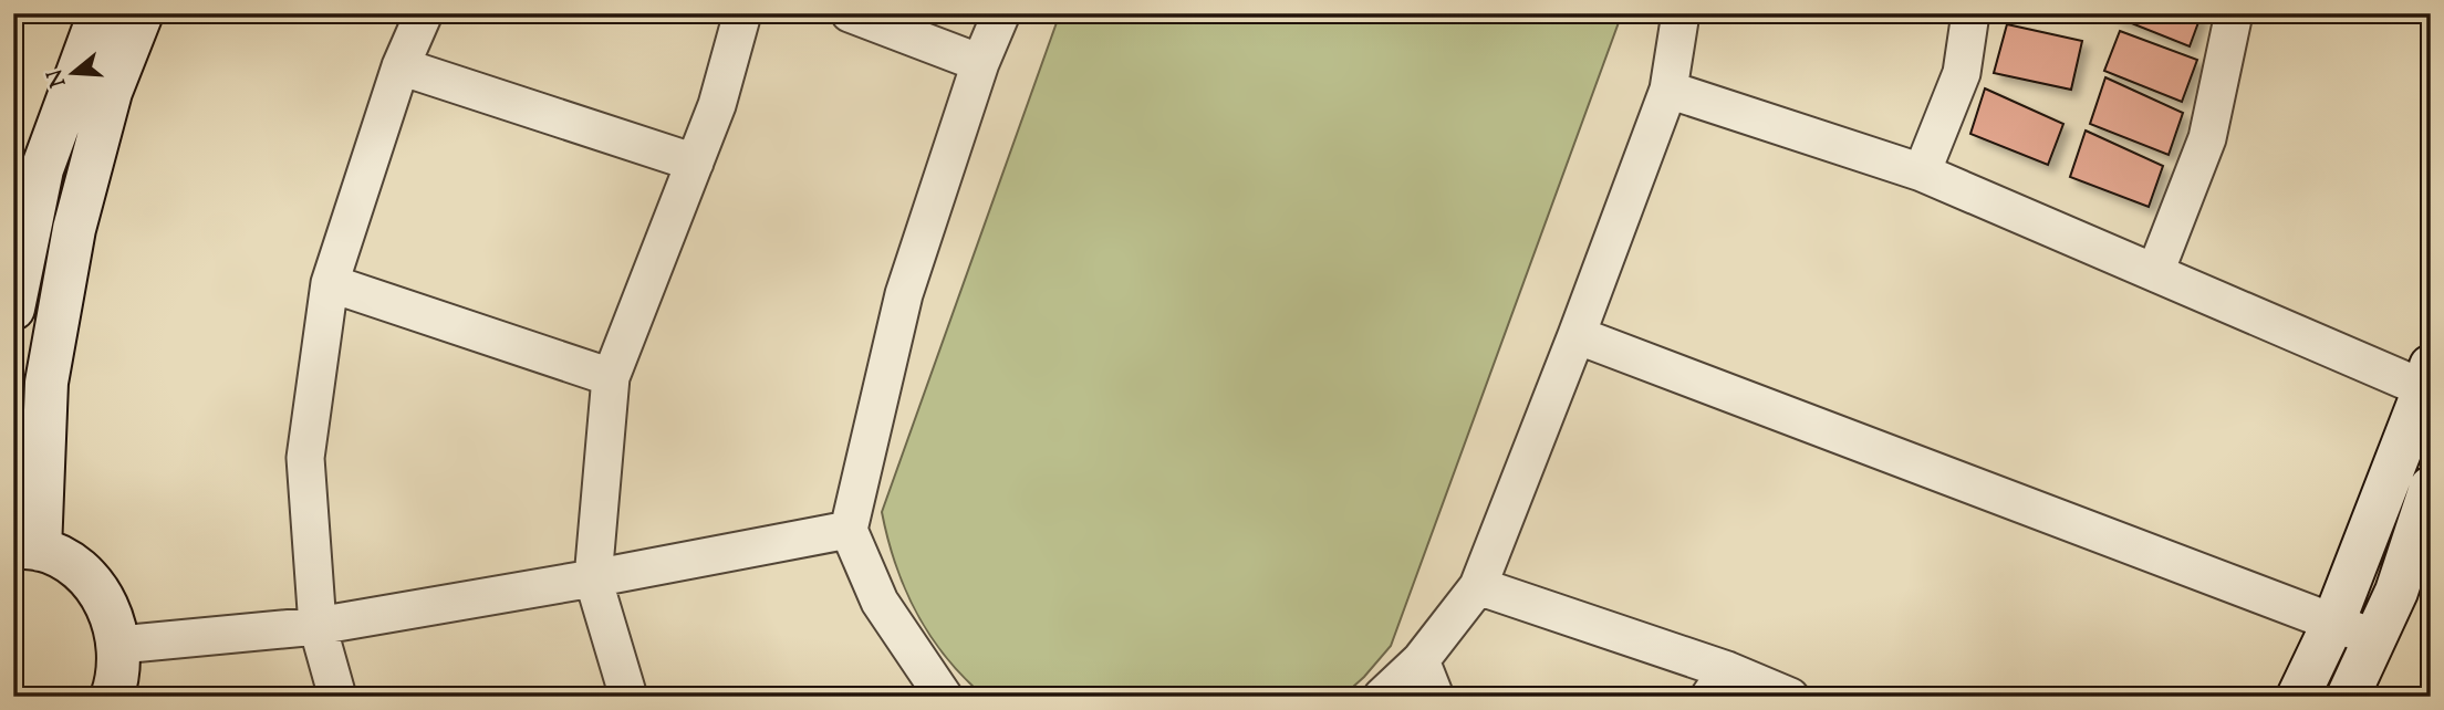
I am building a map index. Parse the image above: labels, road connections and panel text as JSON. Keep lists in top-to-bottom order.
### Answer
{
  "north": "left"
}
